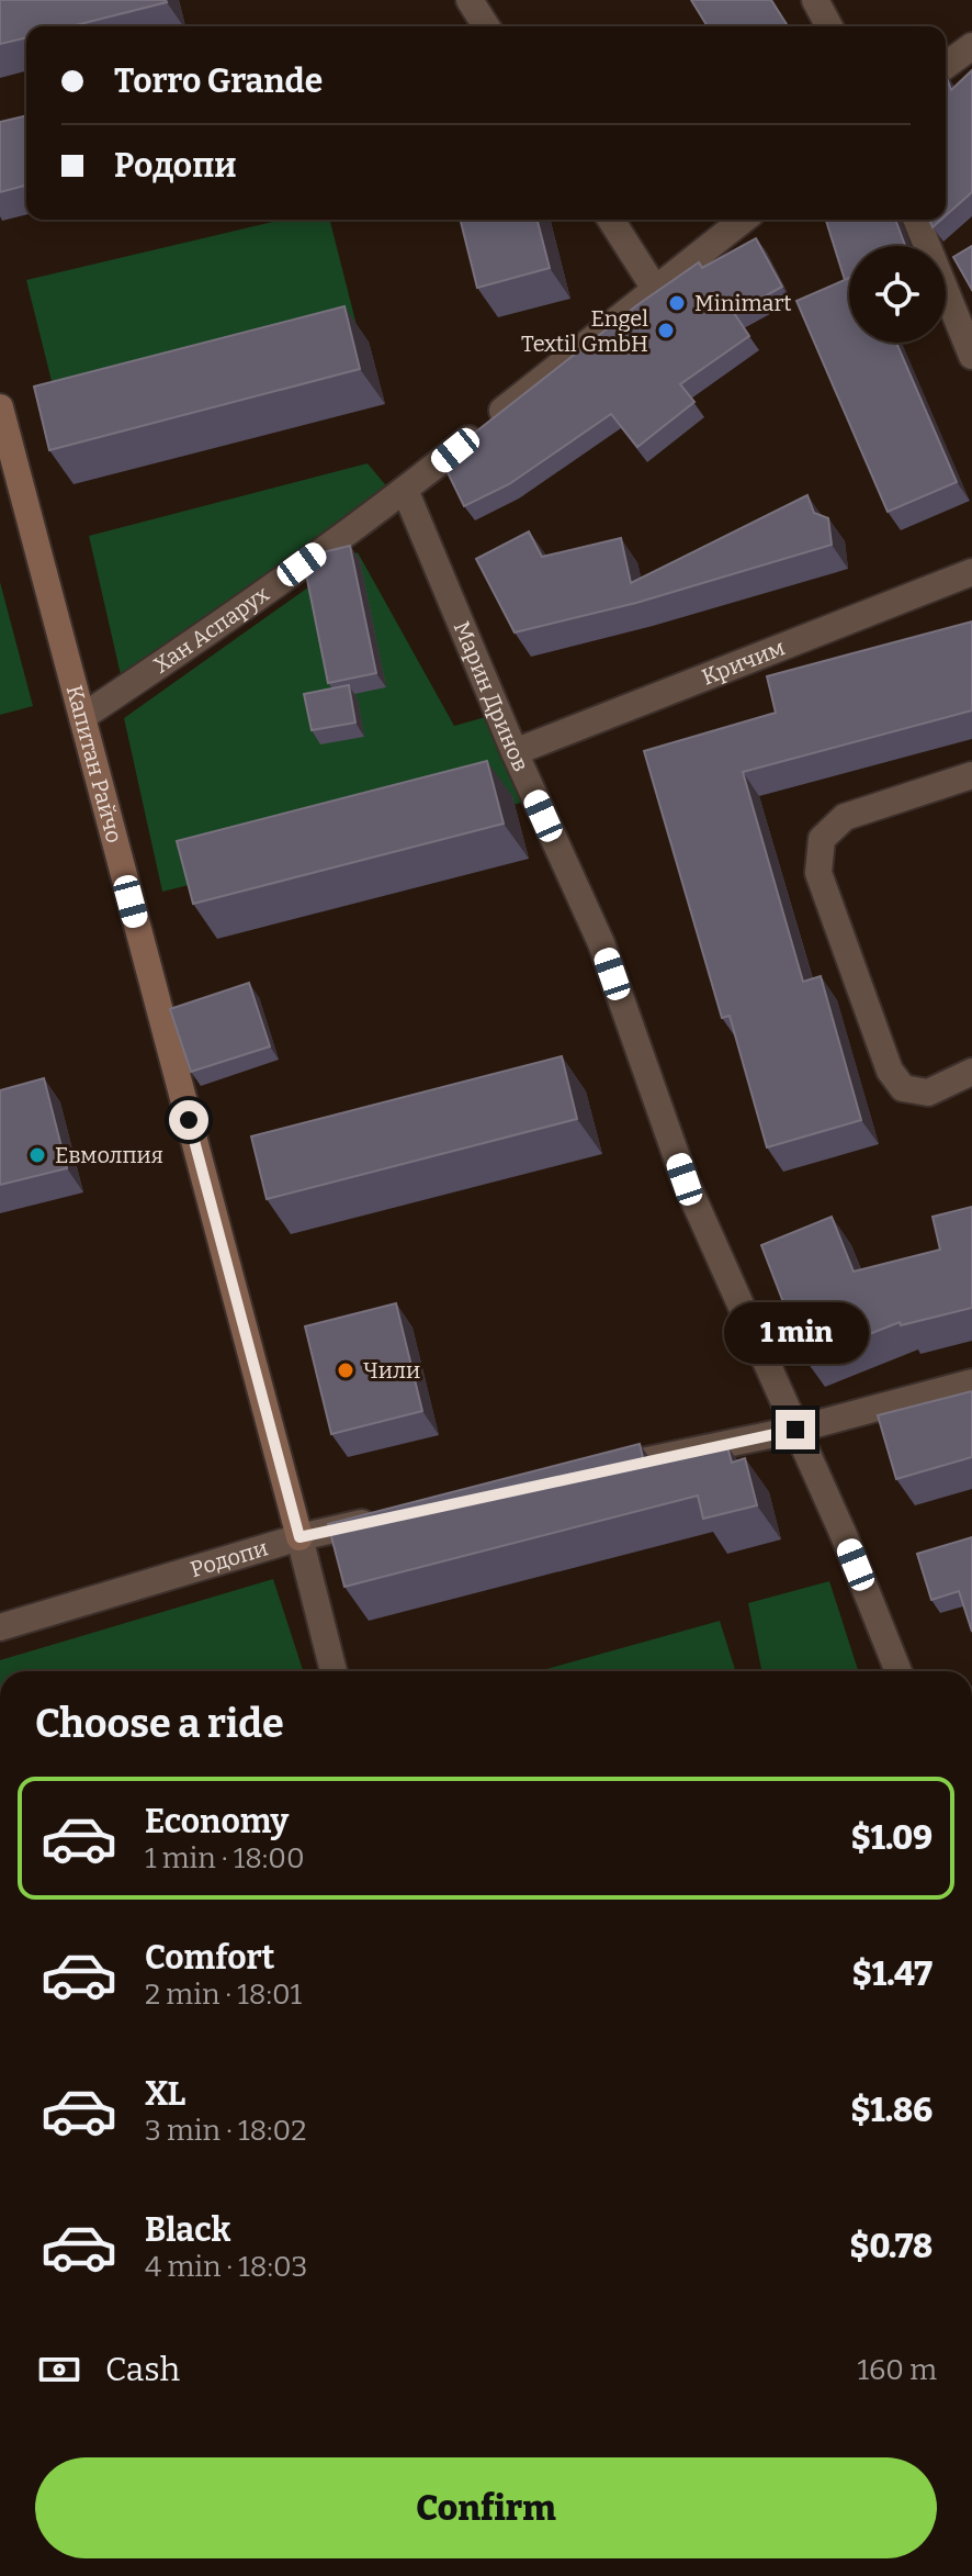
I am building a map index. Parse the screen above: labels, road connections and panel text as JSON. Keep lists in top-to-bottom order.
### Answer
{
  "streets": {
    "street": [
      "Хан Аспарух",
      "Кричим",
      "Марин Дринов",
      "Капитан Райчо",
      "Родопи"
    ]
  },
  "crossings": [
    ["Хан Аспарух", "Марин Дринов"],
    ["Хан Аспарух", "Капитан Райчо"],
    ["Кричим", "Марин Дринов"],
    ["Капитан Райчо", "Родопи"]
  ],
  "places": [
    "Minimart",
    "Engel Textil GmbH",
    "Евмолпия",
    "Чили"
  ],
  "page": {
    "banner": ["Torro Grande", "Родопи"],
    "bubble": "1 min",
    "heading": "Choose a ride",
    "list": [
      {
        "name": "Economy",
        "note": "1 min · 18:00",
        "value": "$1.09"
      },
      {
        "name": "Comfort",
        "note": "2 min · 18:01",
        "value": "$1.47"
      },
      {
        "name": "XL",
        "note": "3 min · 18:02",
        "value": "$1.86"
      },
      {
        "name": "Black",
        "note": "4 min · 18:03",
        "value": "$0.78"
      }
    ],
    "pay": ["Cash", "160 m"],
    "buttons": "Confirm"
  }
}
